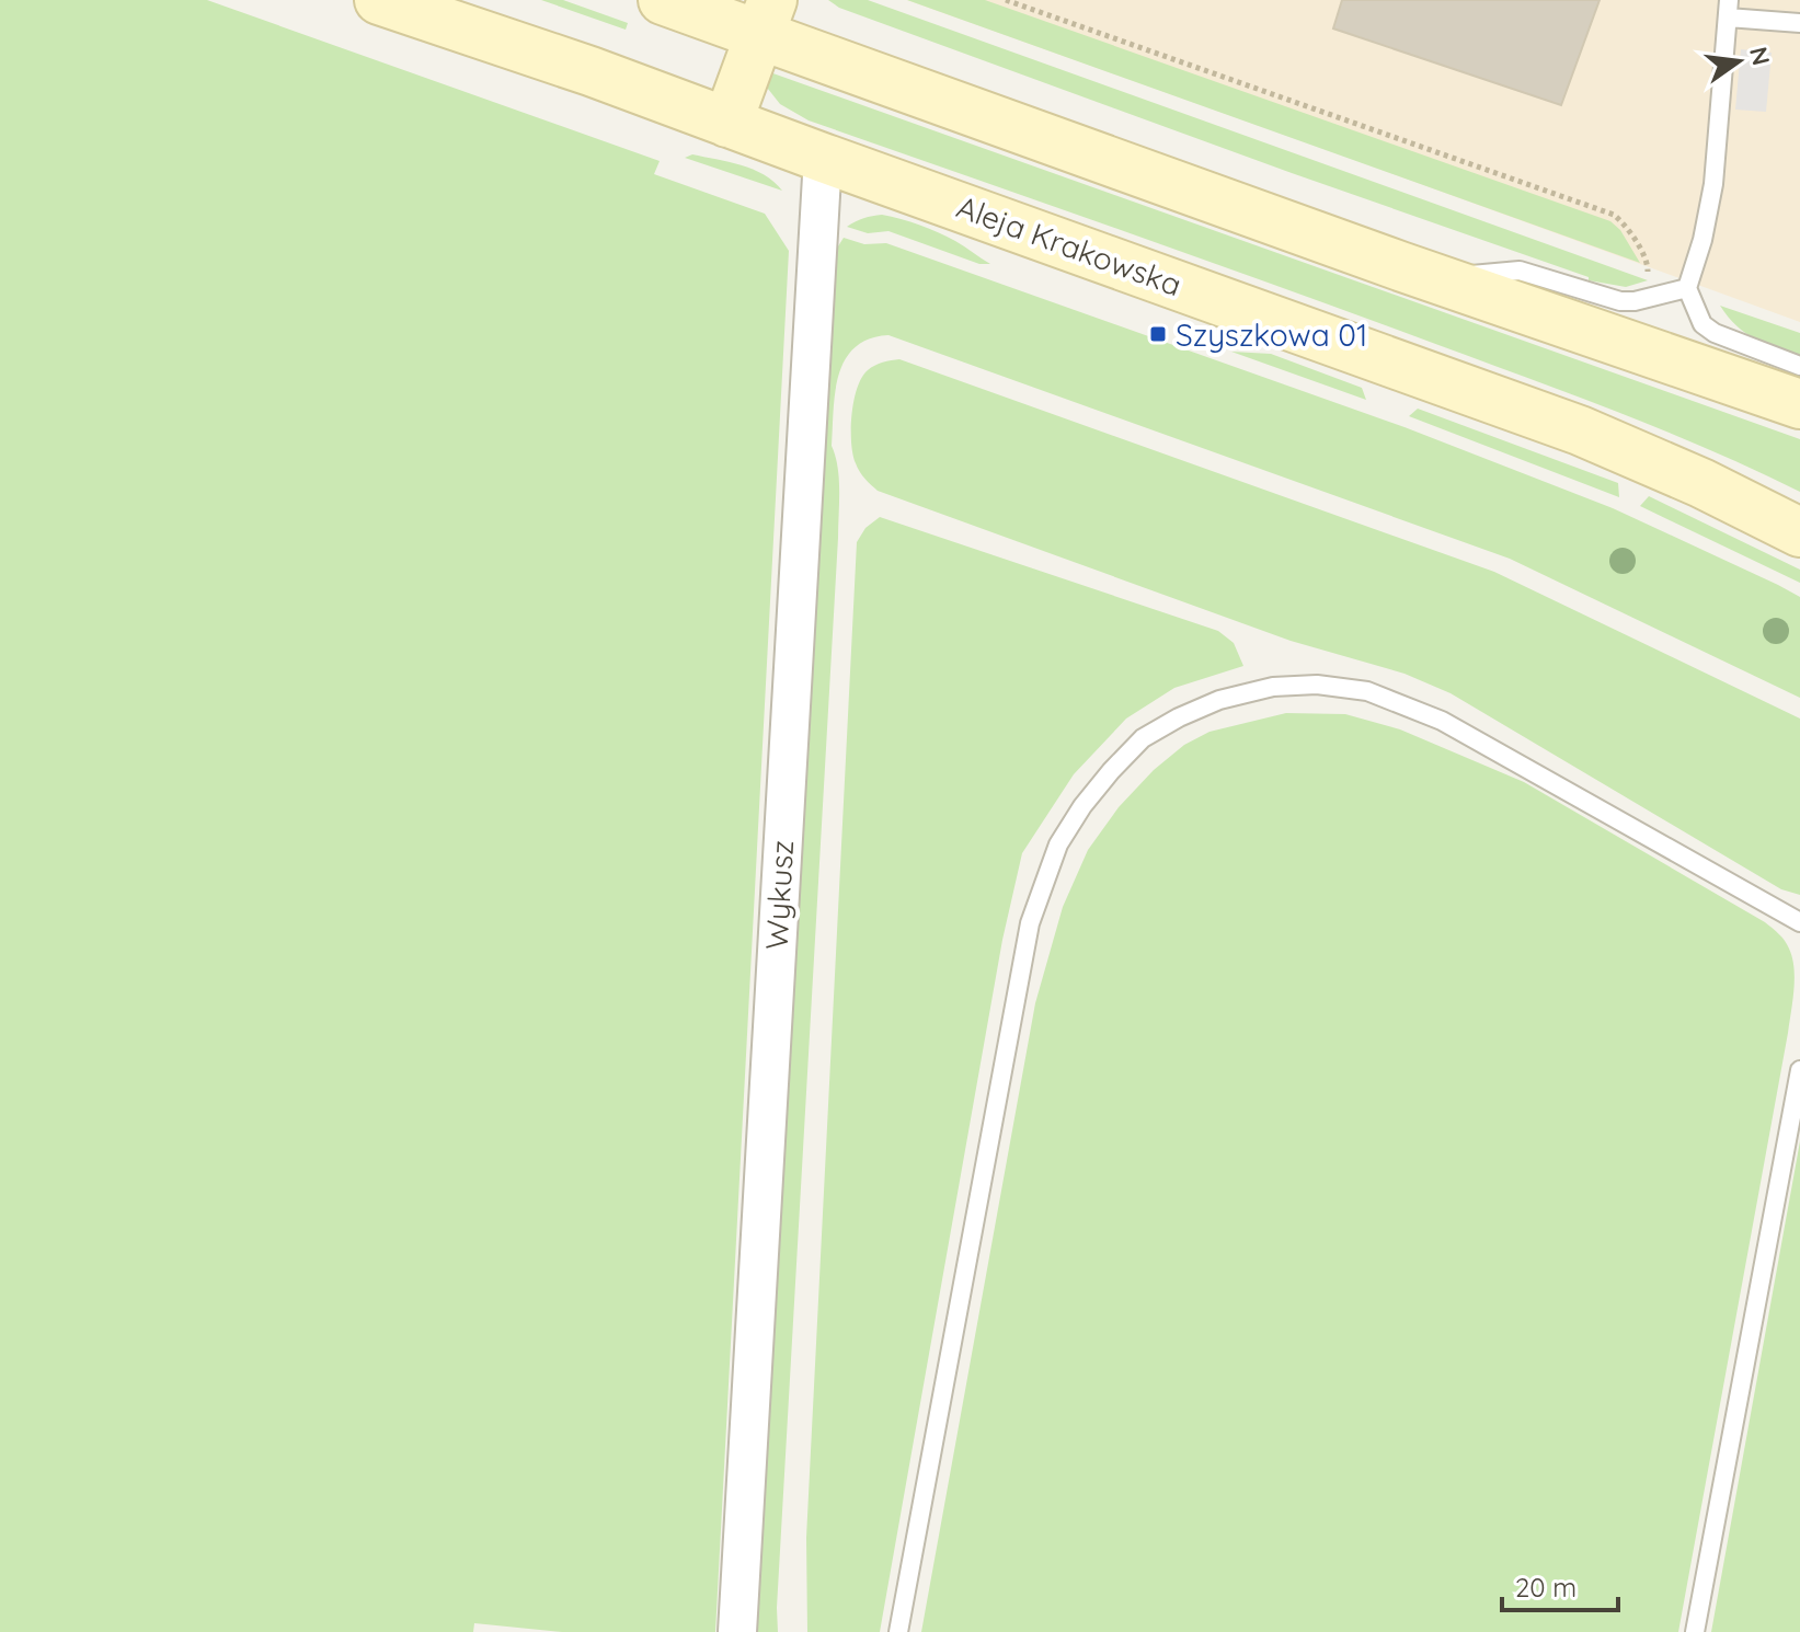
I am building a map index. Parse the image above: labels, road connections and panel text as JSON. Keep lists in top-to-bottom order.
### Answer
{
  "streets": {
    "main road": ["Aleja Krakowska"],
    "street": ["Wykusz"]
  },
  "crossings": [
    ["Aleja Krakowska", "Wykusz"]
  ],
  "places": {
    "transit": ["Szyszkowa 01"]
  },
  "scale_bar": "20 m",
  "north": "right"
}
